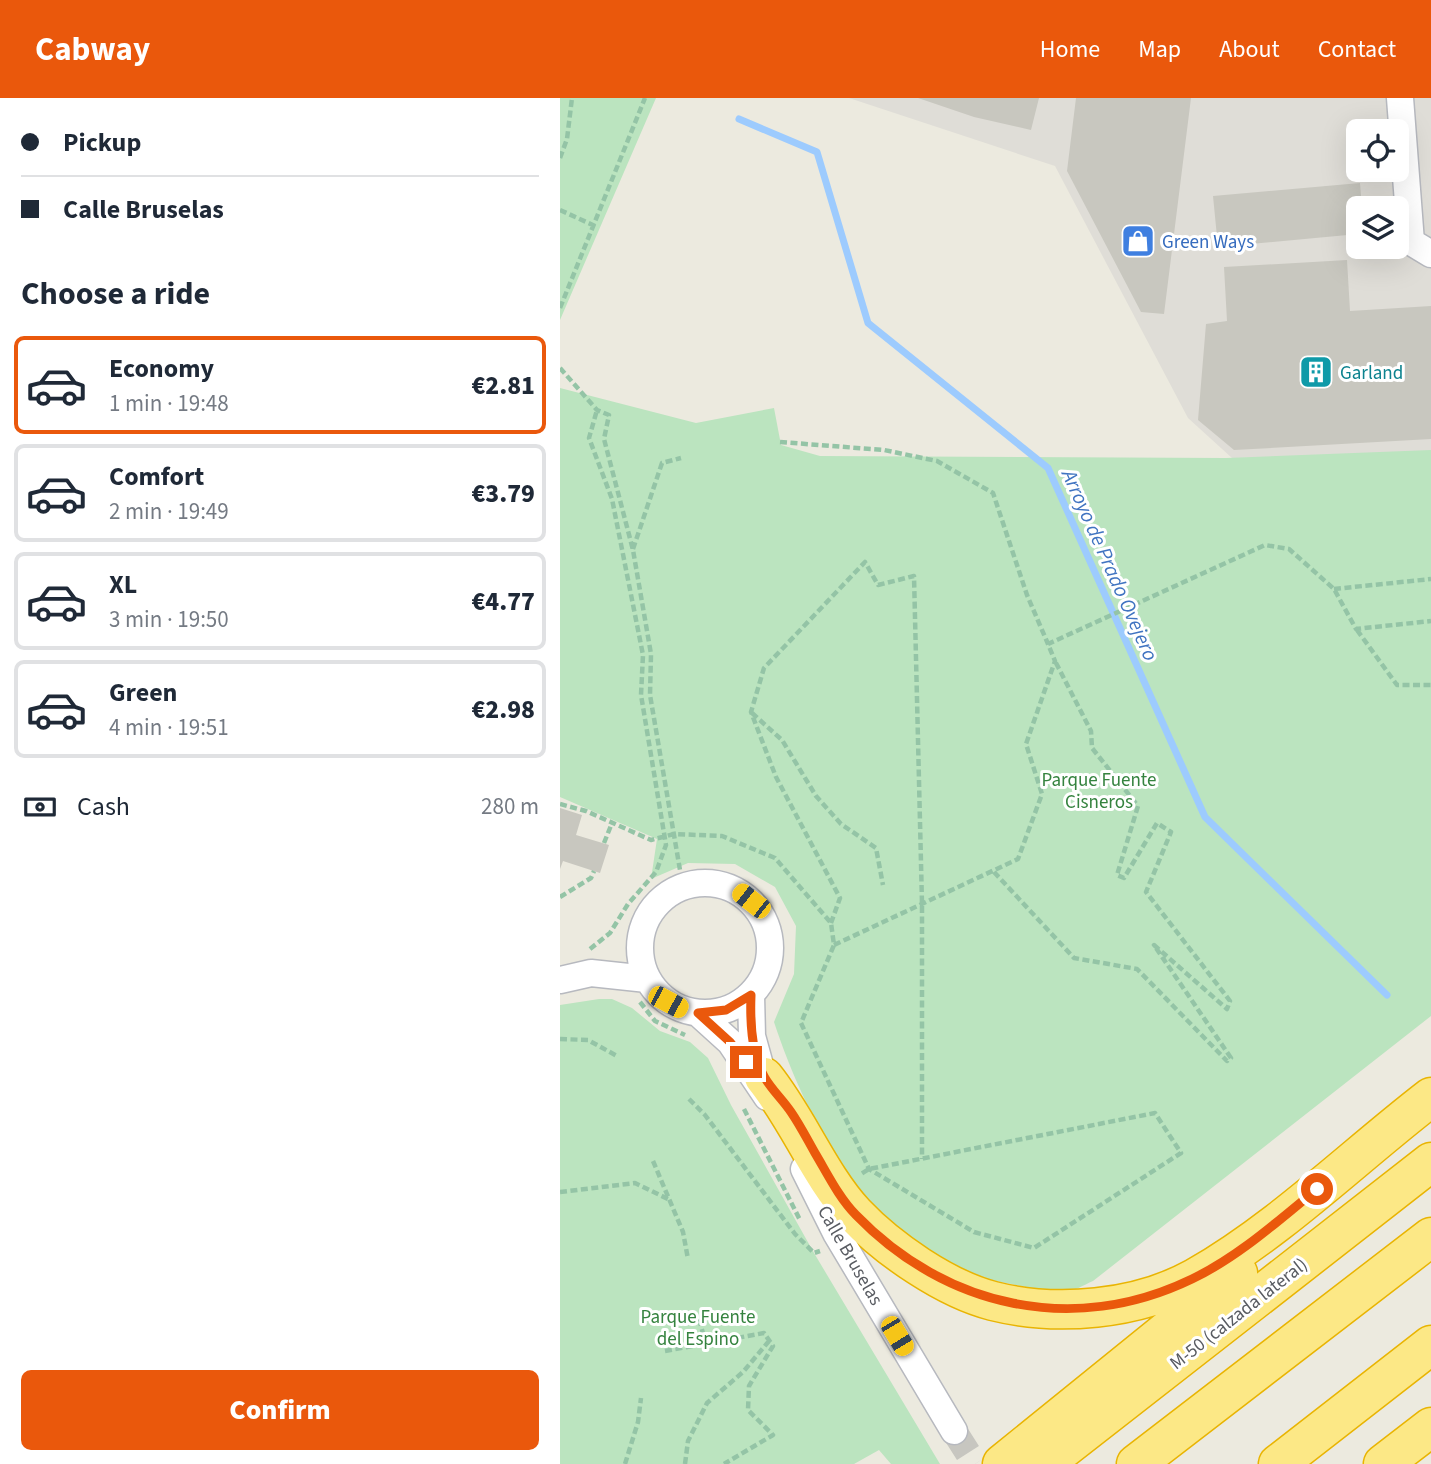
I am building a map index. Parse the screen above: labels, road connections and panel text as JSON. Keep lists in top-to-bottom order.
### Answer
{
  "streets": {
    "highway": ["M-50 (calzada lateral)"],
    "street": ["Calle Bruselas"]
  },
  "water": ["Arroyo de Prado Ovejero"],
  "parks": ["Parque Fuente Cisneros", "Parque Fuente del Espino"],
  "places": {
    "shop": ["Green Ways"],
    "building": ["Garland"]
  },
  "page": {
    "header": "Cabway",
    "nav": [
      "Home",
      "Map",
      "About",
      "Contact"
    ],
    "banner": ["Pickup", "Calle Bruselas"],
    "heading": "Choose a ride",
    "list": [
      {
        "name": "Economy",
        "note": "1 min · 19:48",
        "value": "€2.81"
      },
      {
        "name": "Comfort",
        "note": "2 min · 19:49",
        "value": "€3.79"
      },
      {
        "name": "XL",
        "note": "3 min · 19:50",
        "value": "€4.77"
      },
      {
        "name": "Green",
        "note": "4 min · 19:51",
        "value": "€2.98"
      }
    ],
    "pay": ["Cash", "280 m"],
    "buttons": "Confirm"
  }
}
